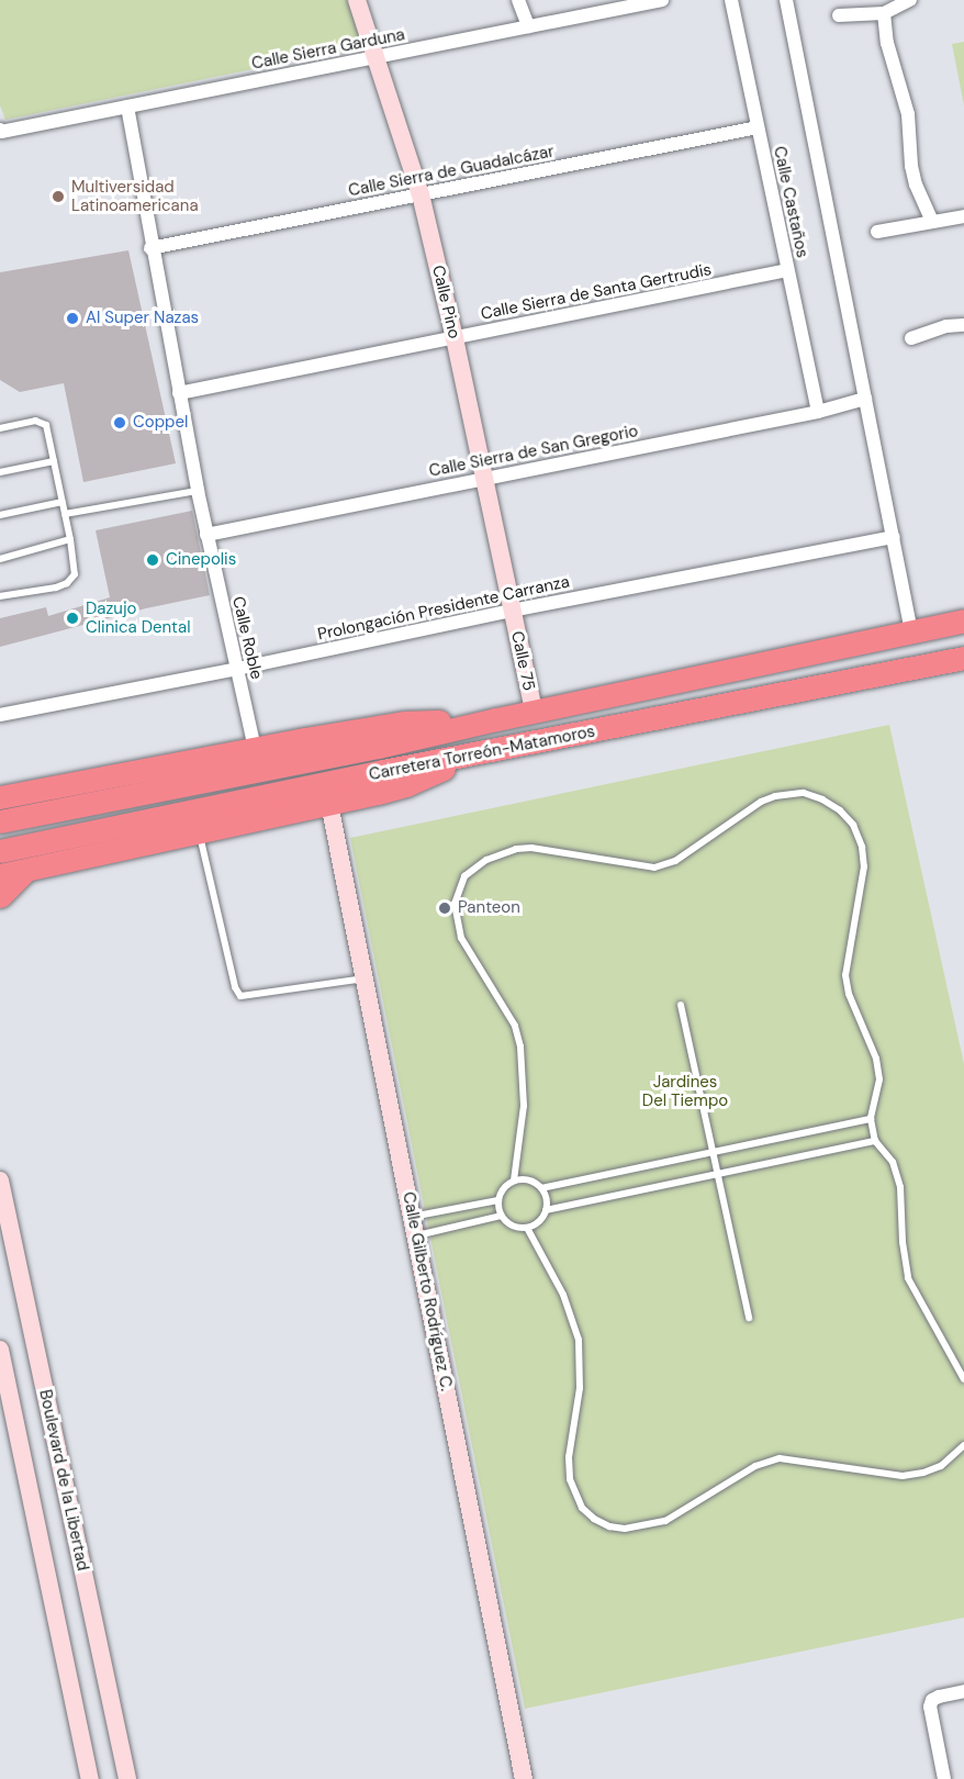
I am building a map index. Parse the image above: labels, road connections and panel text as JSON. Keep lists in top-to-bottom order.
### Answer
{
  "streets": {
    "highway": ["Carretera Torreón-Matamoros"],
    "street": [
      "Calle Sierra Garduna",
      "Calle Sierra de Guadalcázar",
      "Calle Castaños",
      "Calle Sierra de Santa Gertrudis",
      "Calle Pino",
      "Calle Sierra de San Gregorio",
      "Prolongación Presidente Carranza",
      "Calle Roble",
      "Calle 75",
      "Calle Gilberto Rodríguez C.",
      "Boulevard de la Libertad"
    ]
  },
  "crossings": [
    ["Calle Sierra Garduna", "Calle Pino"],
    ["Calle Sierra Garduna", "Calle Roble"],
    ["Calle Sierra de Guadalcázar", "Calle Castaños"],
    ["Calle Sierra de Guadalcázar", "Calle Pino"],
    ["Calle Sierra de Guadalcázar", "Calle Roble"],
    ["Calle Castaños", "Calle Sierra de Santa Gertrudis"],
    ["Calle Castaños", "Calle Sierra de San Gregorio"],
    ["Calle Sierra de Santa Gertrudis", "Calle Pino"],
    ["Calle Sierra de Santa Gertrudis", "Calle Roble"],
    ["Calle Pino", "Calle Sierra de San Gregorio"],
    ["Calle Pino", "Prolongación Presidente Carranza"],
    ["Calle Pino", "Calle 75"],
    ["Calle Sierra de San Gregorio", "Calle Roble"],
    ["Prolongación Presidente Carranza", "Calle Roble"],
    ["Prolongación Presidente Carranza", "Calle 75"]
  ],
  "parks": ["Jardines Del Tiempo"],
  "places": [
    "Multiversidad Latinoamericana",
    "Al Super Nazas",
    "Coppel",
    "Cinepolis",
    "Dazujo Clinica Dental",
    "Panteon"
  ]
}
